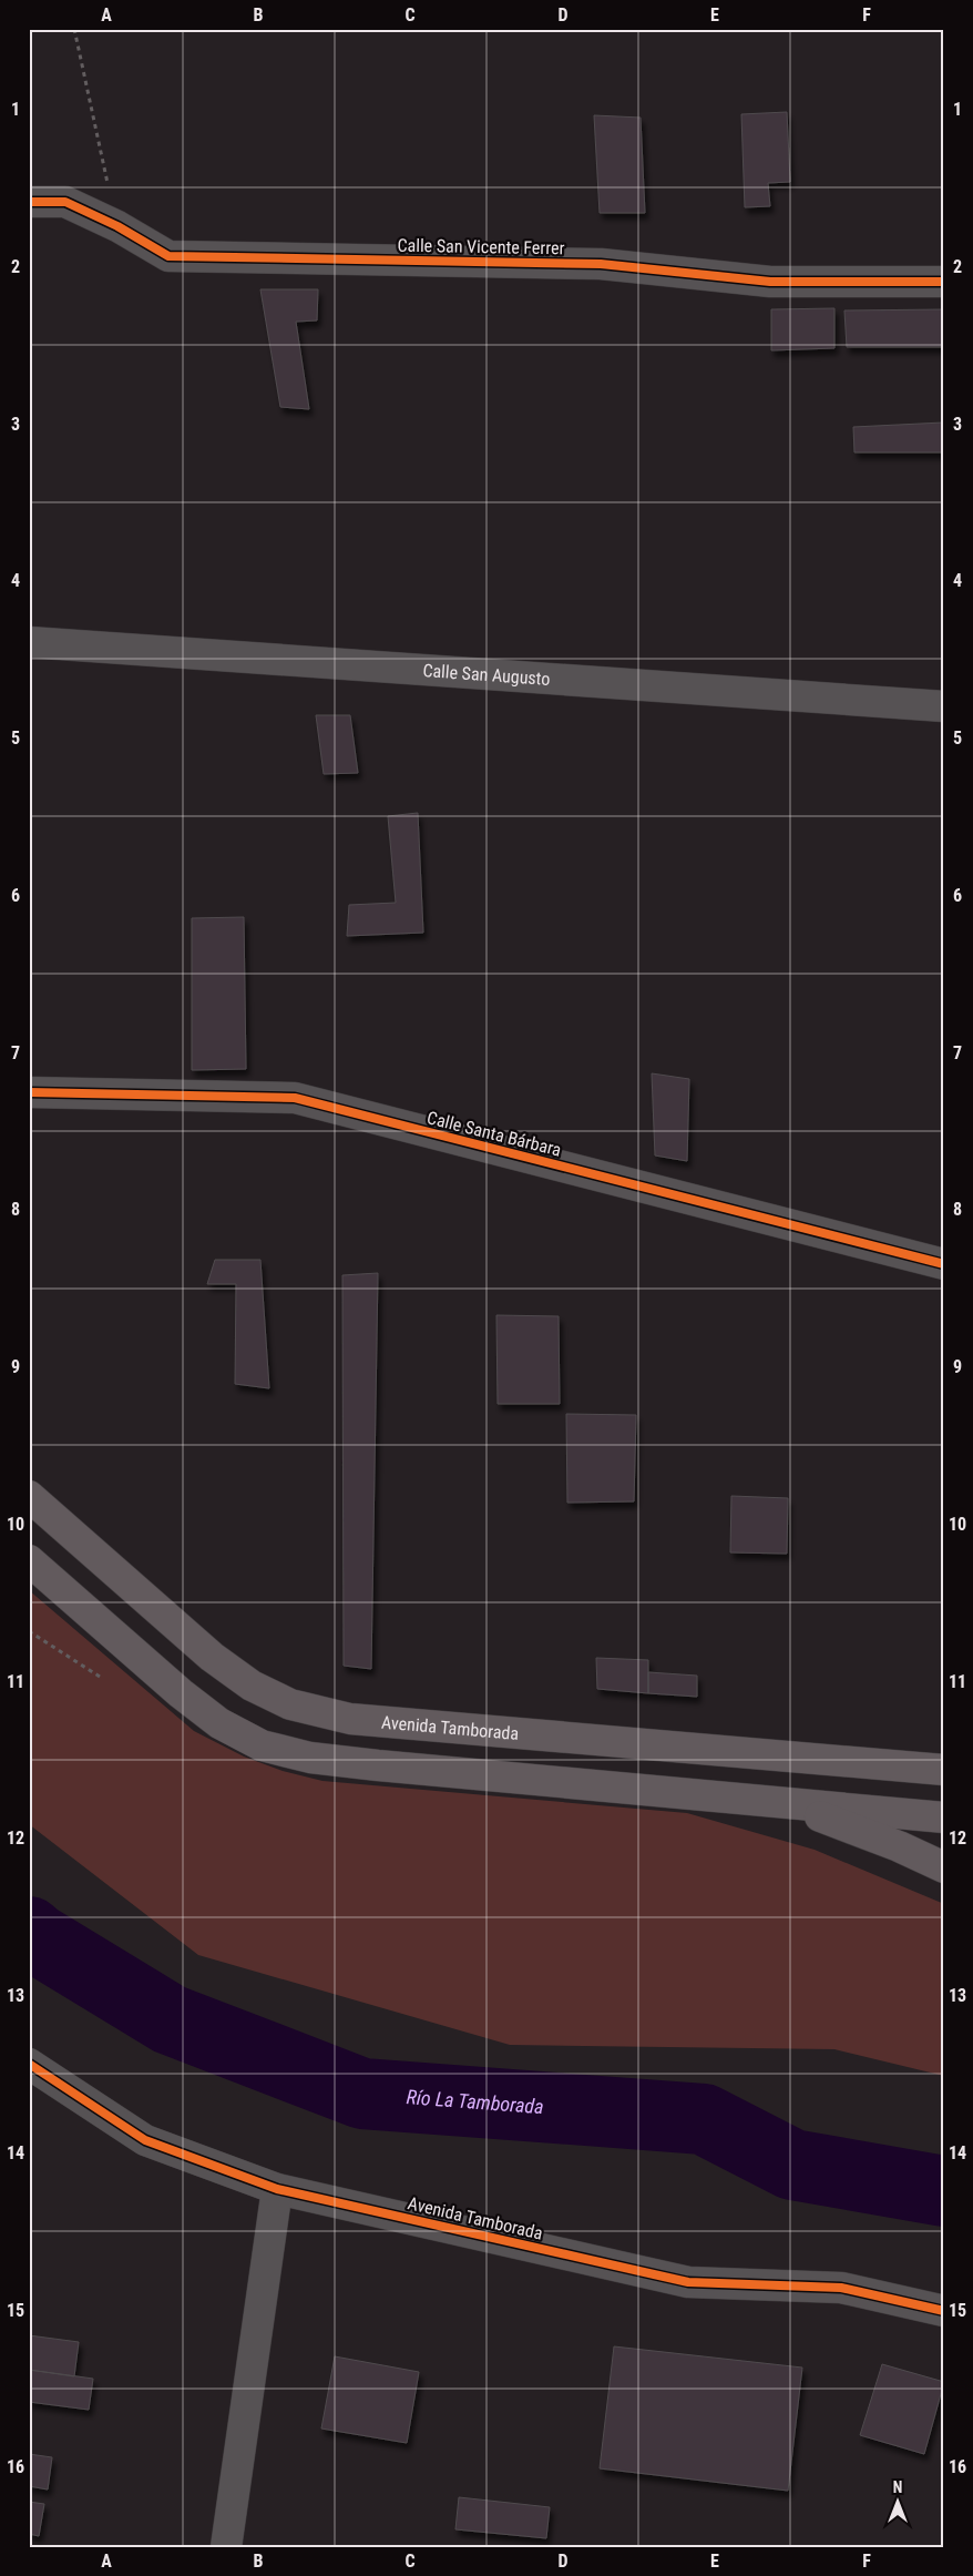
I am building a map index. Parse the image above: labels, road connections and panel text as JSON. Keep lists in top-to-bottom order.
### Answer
{
  "streets": {
    "main road": ["Avenida Tamborada"],
    "street": ["Calle San Vicente Ferrer", "Calle San Augusto", "Calle Santa Bárbara"]
  },
  "water": ["Río La Tamborada"],
  "north": "top",
  "grid": {
    "columns": [
      "A",
      "B",
      "C",
      "D",
      "E",
      "F"
    ],
    "rows": [
      "1",
      "2",
      "3",
      "4",
      "5",
      "6",
      "7",
      "8",
      "9",
      "10",
      "11",
      "12",
      "13",
      "14",
      "15",
      "16"
    ]
  }
}
